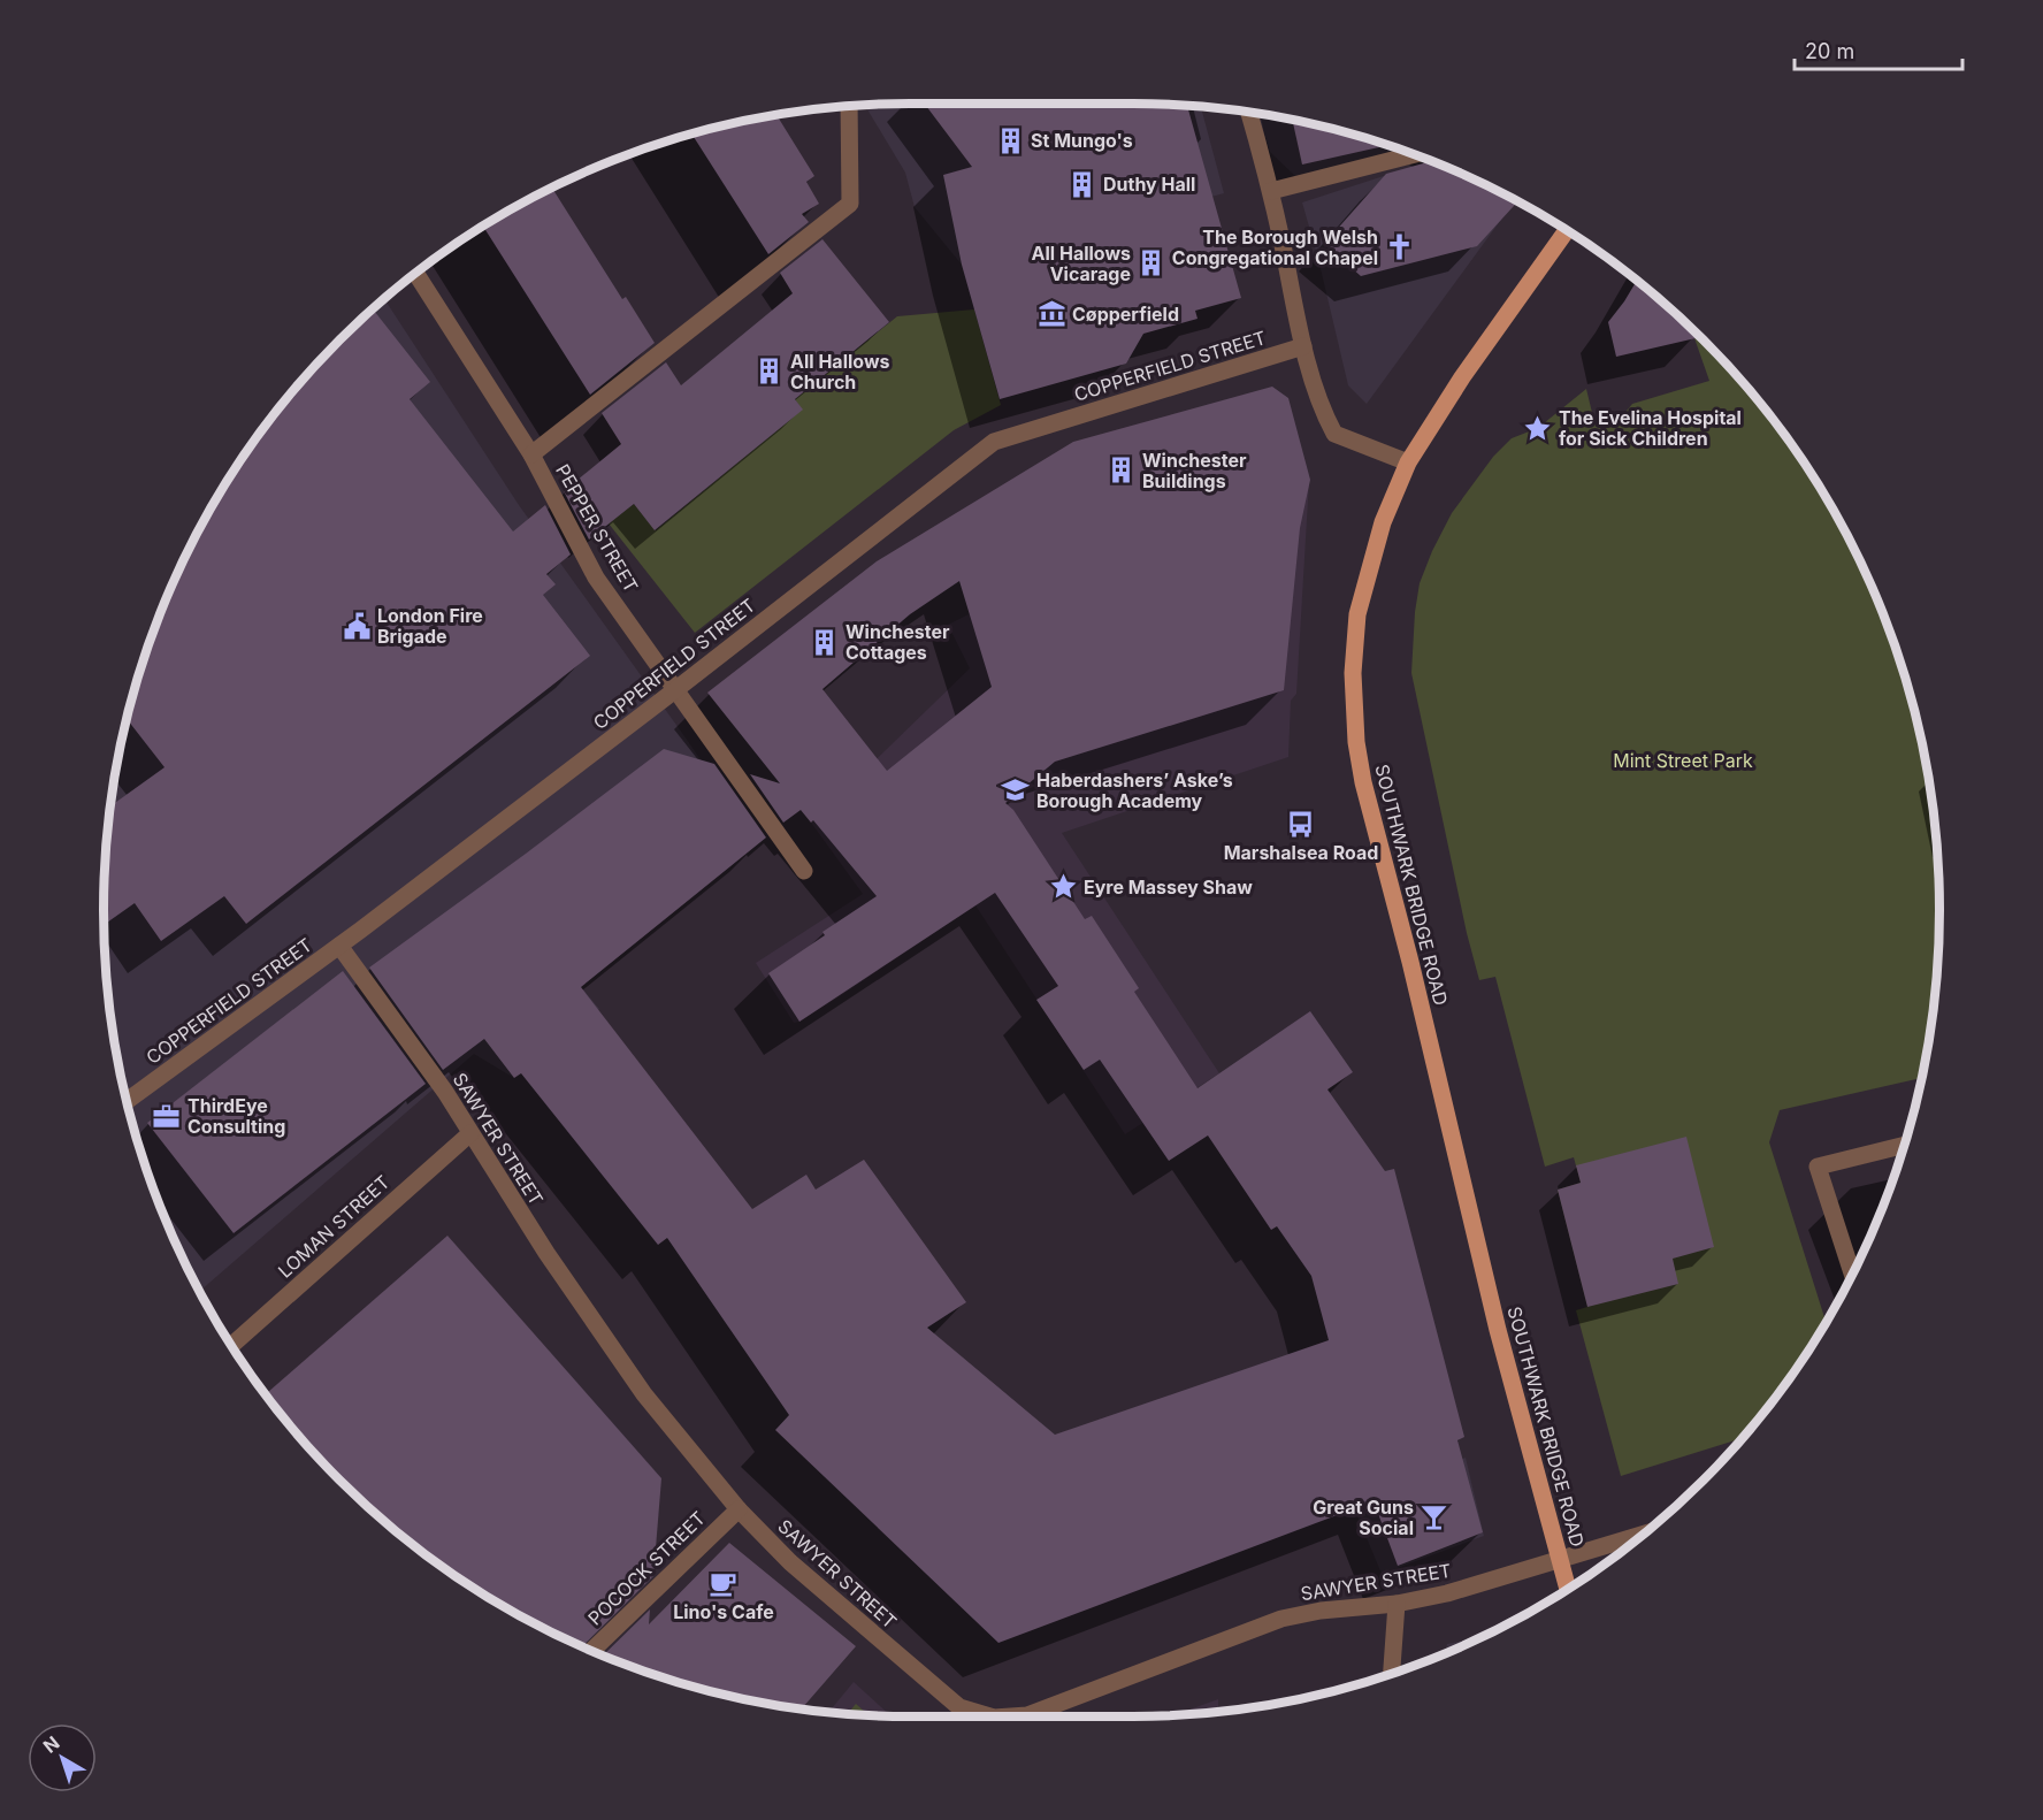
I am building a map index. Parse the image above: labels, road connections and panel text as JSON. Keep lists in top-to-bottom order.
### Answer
{
  "streets": {
    "main road": ["SOUTHWARK BRIDGE ROAD"],
    "street": [
      "COPPERFIELD STREET",
      "PEPPER STREET",
      "SAWYER STREET",
      "LOMAN STREET",
      "POCOCK STREET"
    ]
  },
  "crossings": [
    ["COPPERFIELD STREET", "PEPPER STREET"],
    ["COPPERFIELD STREET", "SAWYER STREET"],
    ["SOUTHWARK BRIDGE ROAD", "SAWYER STREET"],
    ["SAWYER STREET", "LOMAN STREET"],
    ["SAWYER STREET", "POCOCK STREET"]
  ],
  "parks": ["Mint Street Park"],
  "places": {
    "building": [
      "St Mungo's",
      "Duthy Hall",
      "All Hallows Vicarage",
      "All Hallows Church",
      "Winchester Buildings",
      "Winchester Cottages"
    ],
    "church": ["The Borough Welsh Congregational Chapel"],
    "museum": ["Cøpperfield"],
    "place": ["The Evelina Hospital for Sick Children", "Eyre Massey Shaw"],
    "public building": ["London Fire Brigade"],
    "school or university": ["Haberdashers’ Aske’s Borough Academy"],
    "bus stop": ["Marshalsea Road"],
    "office": ["ThirdEye Consulting"],
    "bar": ["Great Guns Social"],
    "cafe": ["Lino's Cafe"]
  },
  "scale_bar": "20 m",
  "north": "top left"
}
